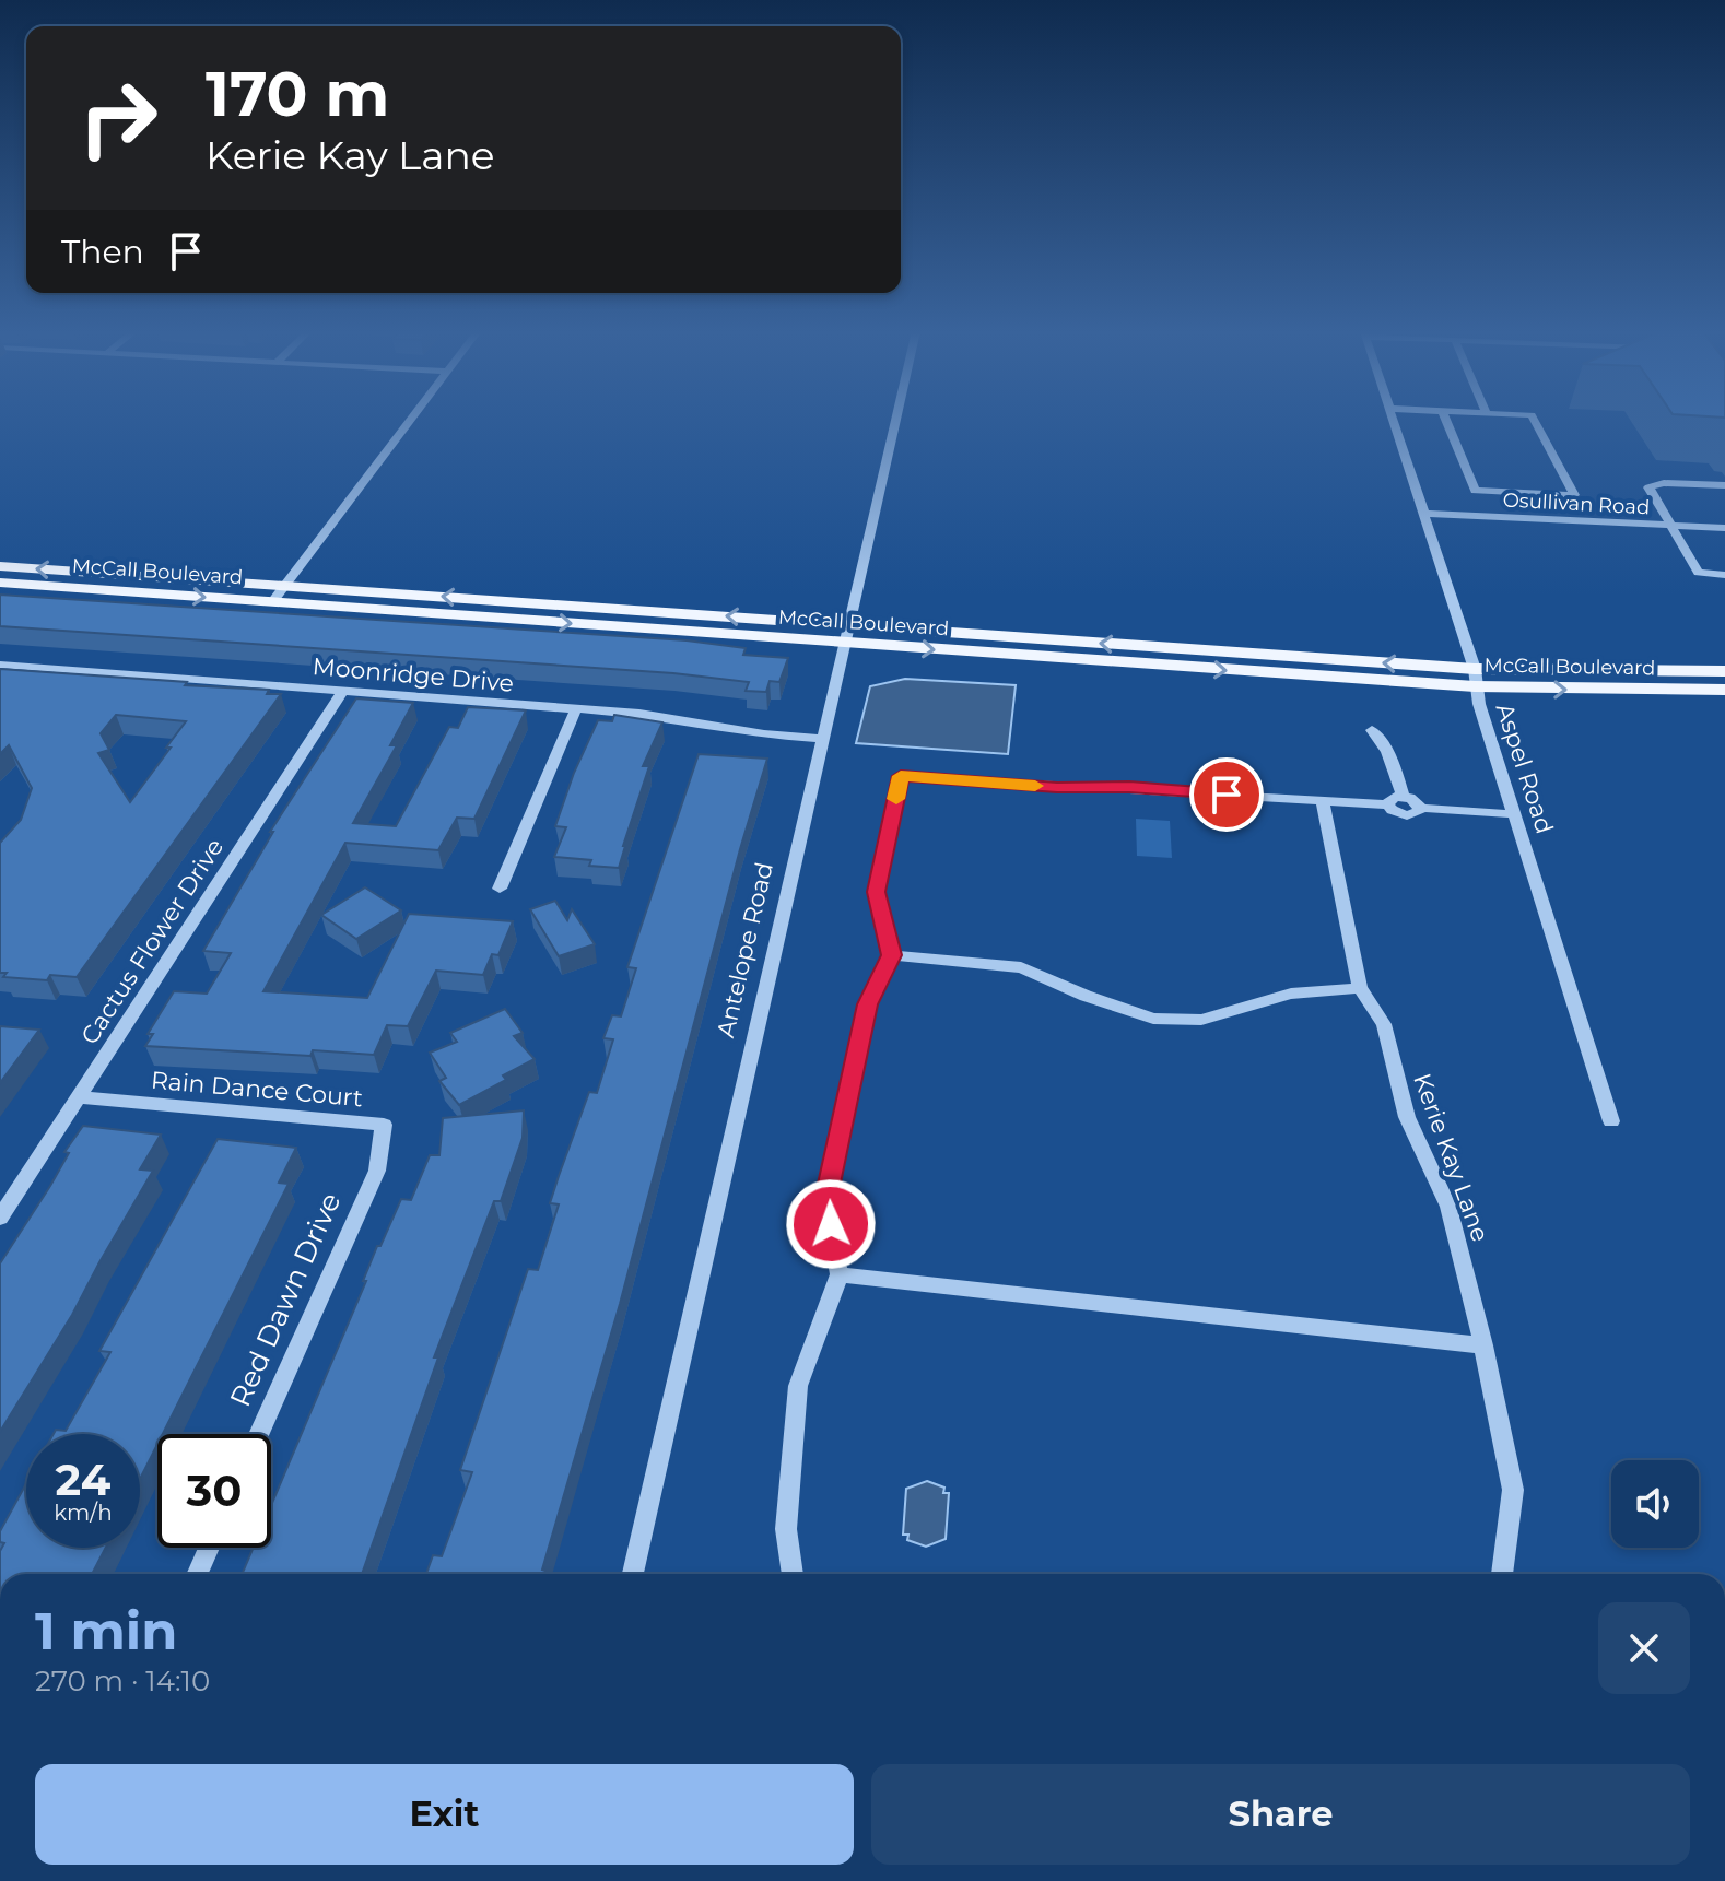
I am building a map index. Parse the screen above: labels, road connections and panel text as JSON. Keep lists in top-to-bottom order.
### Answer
{
  "streets": {
    "main road": ["McCall Boulevard"],
    "street": [
      "Osullivan Road",
      "Moonridge Drive",
      "Aspel Road",
      "Cactus Flower Drive",
      "Antelope Road",
      "Rain Dance Court",
      "Kerie Kay Lane",
      "Red Dawn Drive"
    ]
  },
  "crossings": [
    ["Osullivan Road", "Aspel Road"],
    ["McCall Boulevard", "Aspel Road"],
    ["McCall Boulevard", "Antelope Road"],
    ["Moonridge Drive", "Cactus Flower Drive"],
    ["Moonridge Drive", "Antelope Road"],
    ["Cactus Flower Drive", "Rain Dance Court"],
    ["Rain Dance Court", "Red Dawn Drive"]
  ],
  "page": {
    "turn": ["170 m", "Kerie Kay Lane"],
    "then": "Then",
    "speed": "24 km/h",
    "limit": "30",
    "heading": ["1 min", "270 m · 14:10"],
    "buttons": ["Exit", "Share"]
  }
}
